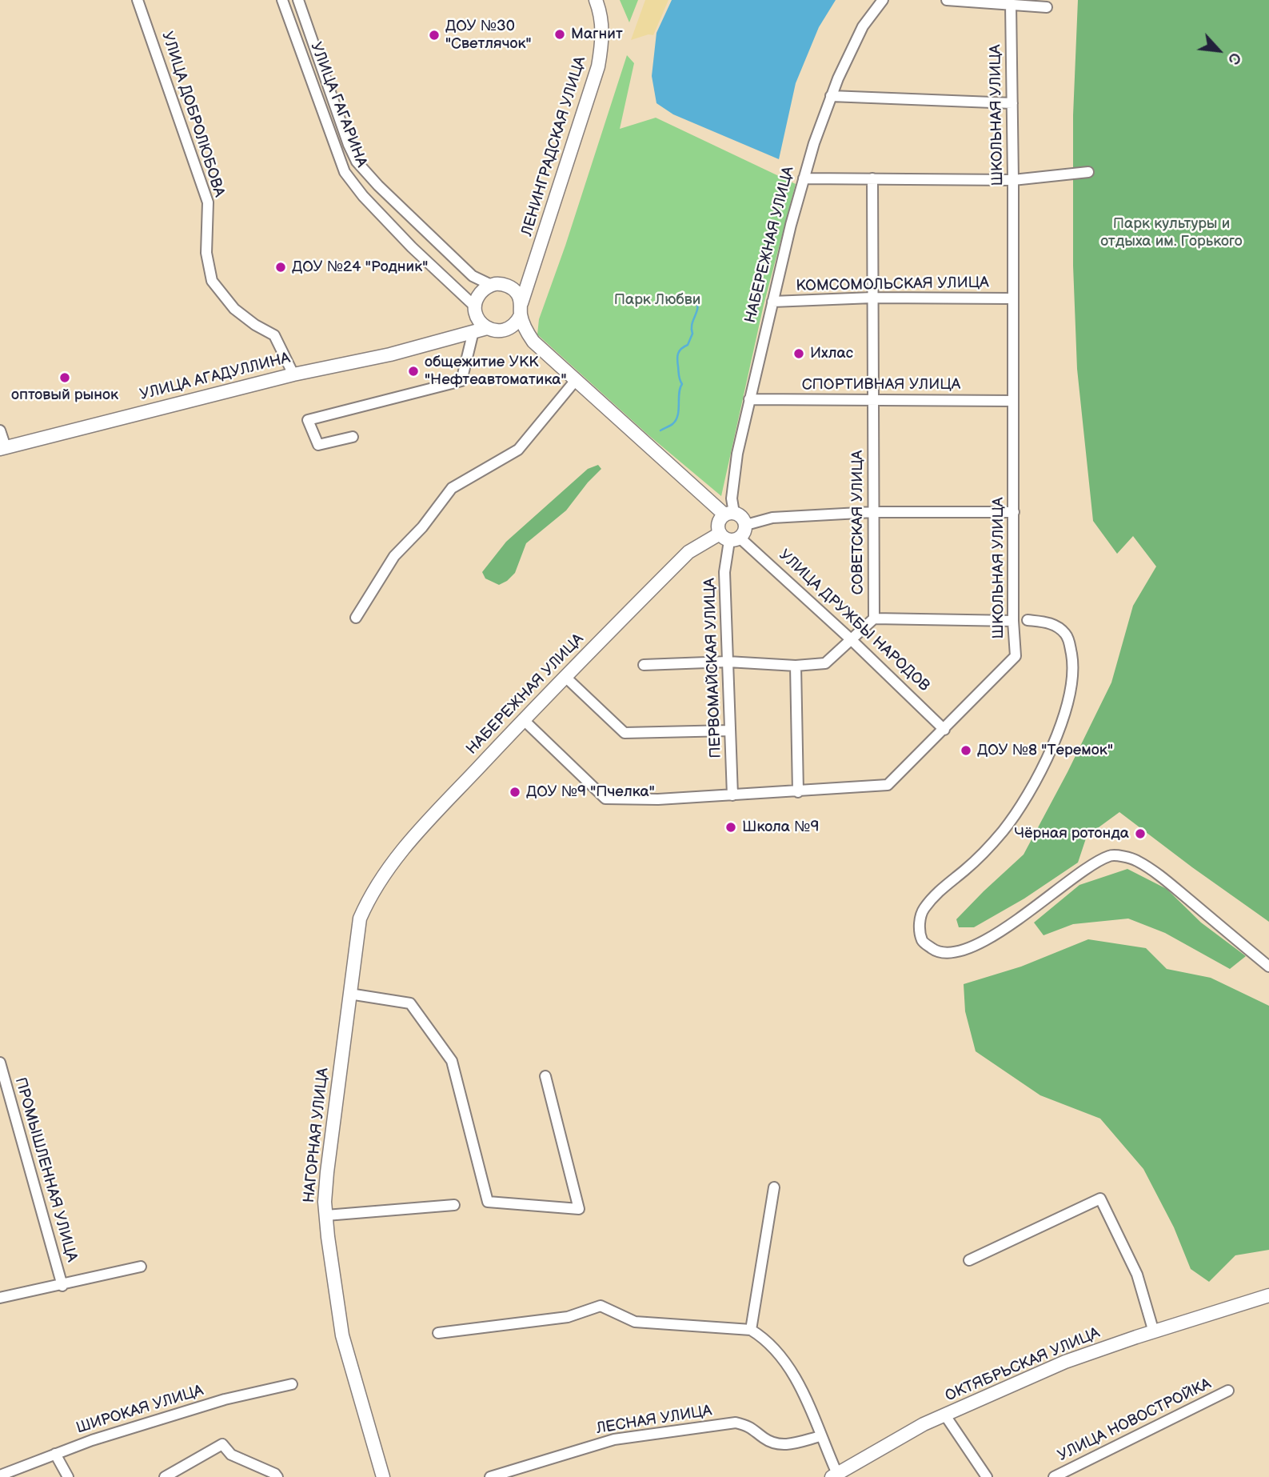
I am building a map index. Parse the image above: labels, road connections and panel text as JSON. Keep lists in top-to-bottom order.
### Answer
{
  "streets": {
    "main road": [
      "ЛЕНИНГРАДСКАЯ УЛИЦА",
      "НАБЕРЕЖНАЯ УЛИЦА",
      "УЛИЦА АГАДУЛЛИНА",
      "НАГОРНАЯ УЛИЦА",
      "ОКТЯБРЬСКАЯ УЛИЦА"
    ],
    "street": [
      "УЛИЦА ГАГАРИНА",
      "УЛИЦА ДОБРОЛЮБОВА",
      "ШКОЛЬНАЯ УЛИЦА",
      "КОМСОМОЛЬСКАЯ УЛИЦА",
      "СПОРТИВНАЯ УЛИЦА",
      "СОВЕТСКАЯ УЛИЦА",
      "УЛИЦА ДРУЖБЫ НАРОДОВ",
      "ПЕРВОМАЙСКАЯ УЛИЦА",
      "ПРОМЫШЛЕННАЯ УЛИЦА",
      "ШИРОКАЯ УЛИЦА",
      "ЛЕСНАЯ УЛИЦА",
      "УЛИЦА НОВОСТРОЙКА"
    ]
  },
  "crossings": [
    ["УЛИЦА ГАГАРИНА", "ЛЕНИНГРАДСКАЯ УЛИЦА"],
    ["УЛИЦА ДОБРОЛЮБОВА", "УЛИЦА АГАДУЛЛИНА"],
    ["ШКОЛЬНАЯ УЛИЦА", "НАБЕРЕЖНАЯ УЛИЦА"],
    ["ШКОЛЬНАЯ УЛИЦА", "КОМСОМОЛЬСКАЯ УЛИЦА"],
    ["ШКОЛЬНАЯ УЛИЦА", "СПОРТИВНАЯ УЛИЦА"],
    ["ШКОЛЬНАЯ УЛИЦА", "УЛИЦА ДРУЖБЫ НАРОДОВ"],
    ["ШКОЛЬНАЯ УЛИЦА", "ПЕРВОМАЙСКАЯ УЛИЦА"],
    ["НАБЕРЕЖНАЯ УЛИЦА", "КОМСОМОЛЬСКАЯ УЛИЦА"],
    ["НАБЕРЕЖНАЯ УЛИЦА", "СПОРТИВНАЯ УЛИЦА"],
    ["НАБЕРЕЖНАЯ УЛИЦА", "УЛИЦА ДРУЖБЫ НАРОДОВ"],
    ["НАБЕРЕЖНАЯ УЛИЦА", "ПЕРВОМАЙСКАЯ УЛИЦА"],
    ["НАБЕРЕЖНАЯ УЛИЦА", "НАГОРНАЯ УЛИЦА"],
    ["КОМСОМОЛЬСКАЯ УЛИЦА", "СОВЕТСКАЯ УЛИЦА"],
    ["СПОРТИВНАЯ УЛИЦА", "СОВЕТСКАЯ УЛИЦА"],
    ["УЛИЦА ДРУЖБЫ НАРОДОВ", "ПЕРВОМАЙСКАЯ УЛИЦА"]
  ],
  "parks": ["Парк культуры и отдыха им. Горького", "Парк Любви"],
  "places": [
    "Магнит",
    "ДОУ №30 \"Светлячок\"",
    "ДОУ №24 \"Родник\"",
    "Ихлас",
    "общежитие УКК \"Нефтеавтоматика\"",
    "оптовый рынок",
    "ДОУ №8 \"Теремок\"",
    "ДОУ №9 \"Пчелка\"",
    "Школа №9",
    "Чёрная ротонда"
  ],
  "north": "bottom right"
}
